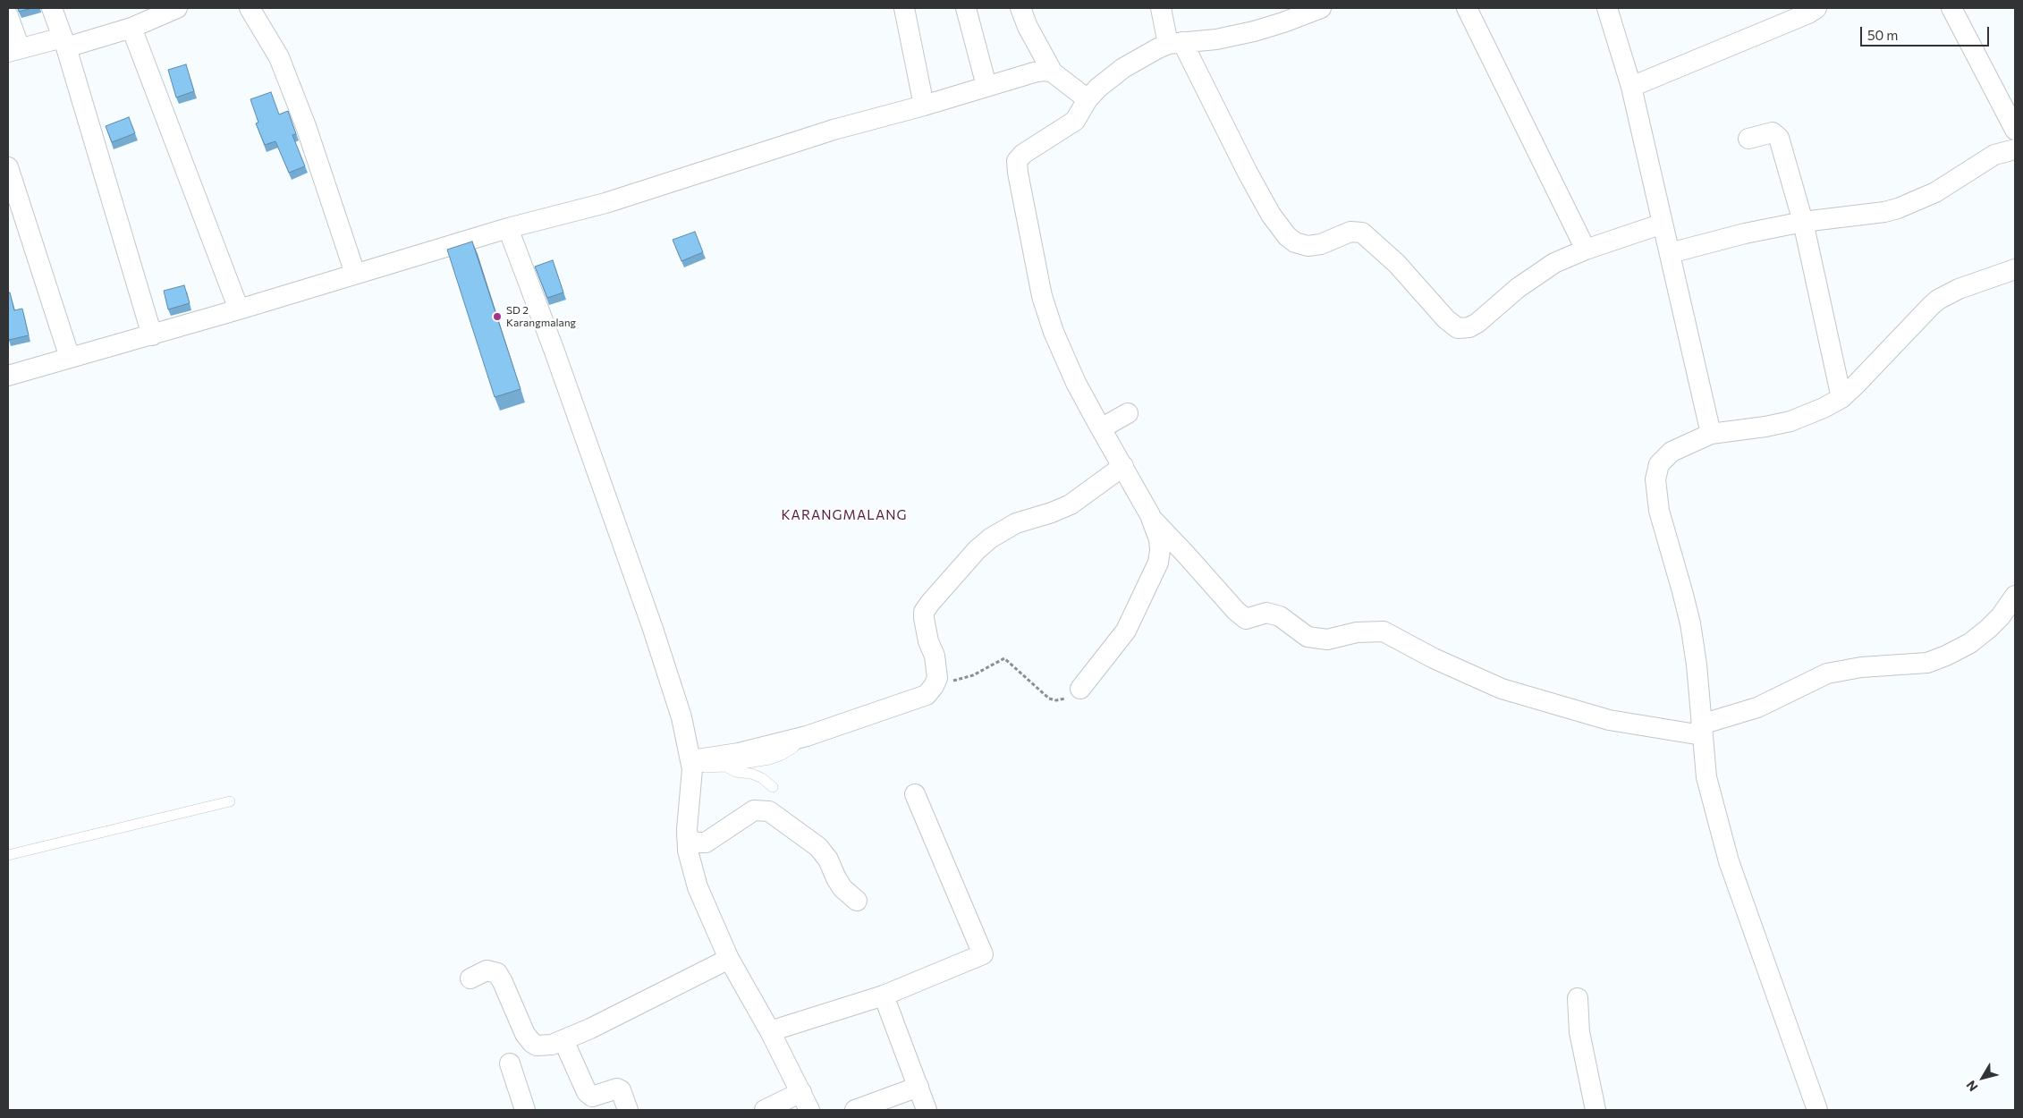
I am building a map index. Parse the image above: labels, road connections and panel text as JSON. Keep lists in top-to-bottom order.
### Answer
{
  "districts": ["KARANGMALANG"],
  "places": ["SD 2 Karangmalang"],
  "scale_bar": "50 m",
  "north": "bottom left"
}
